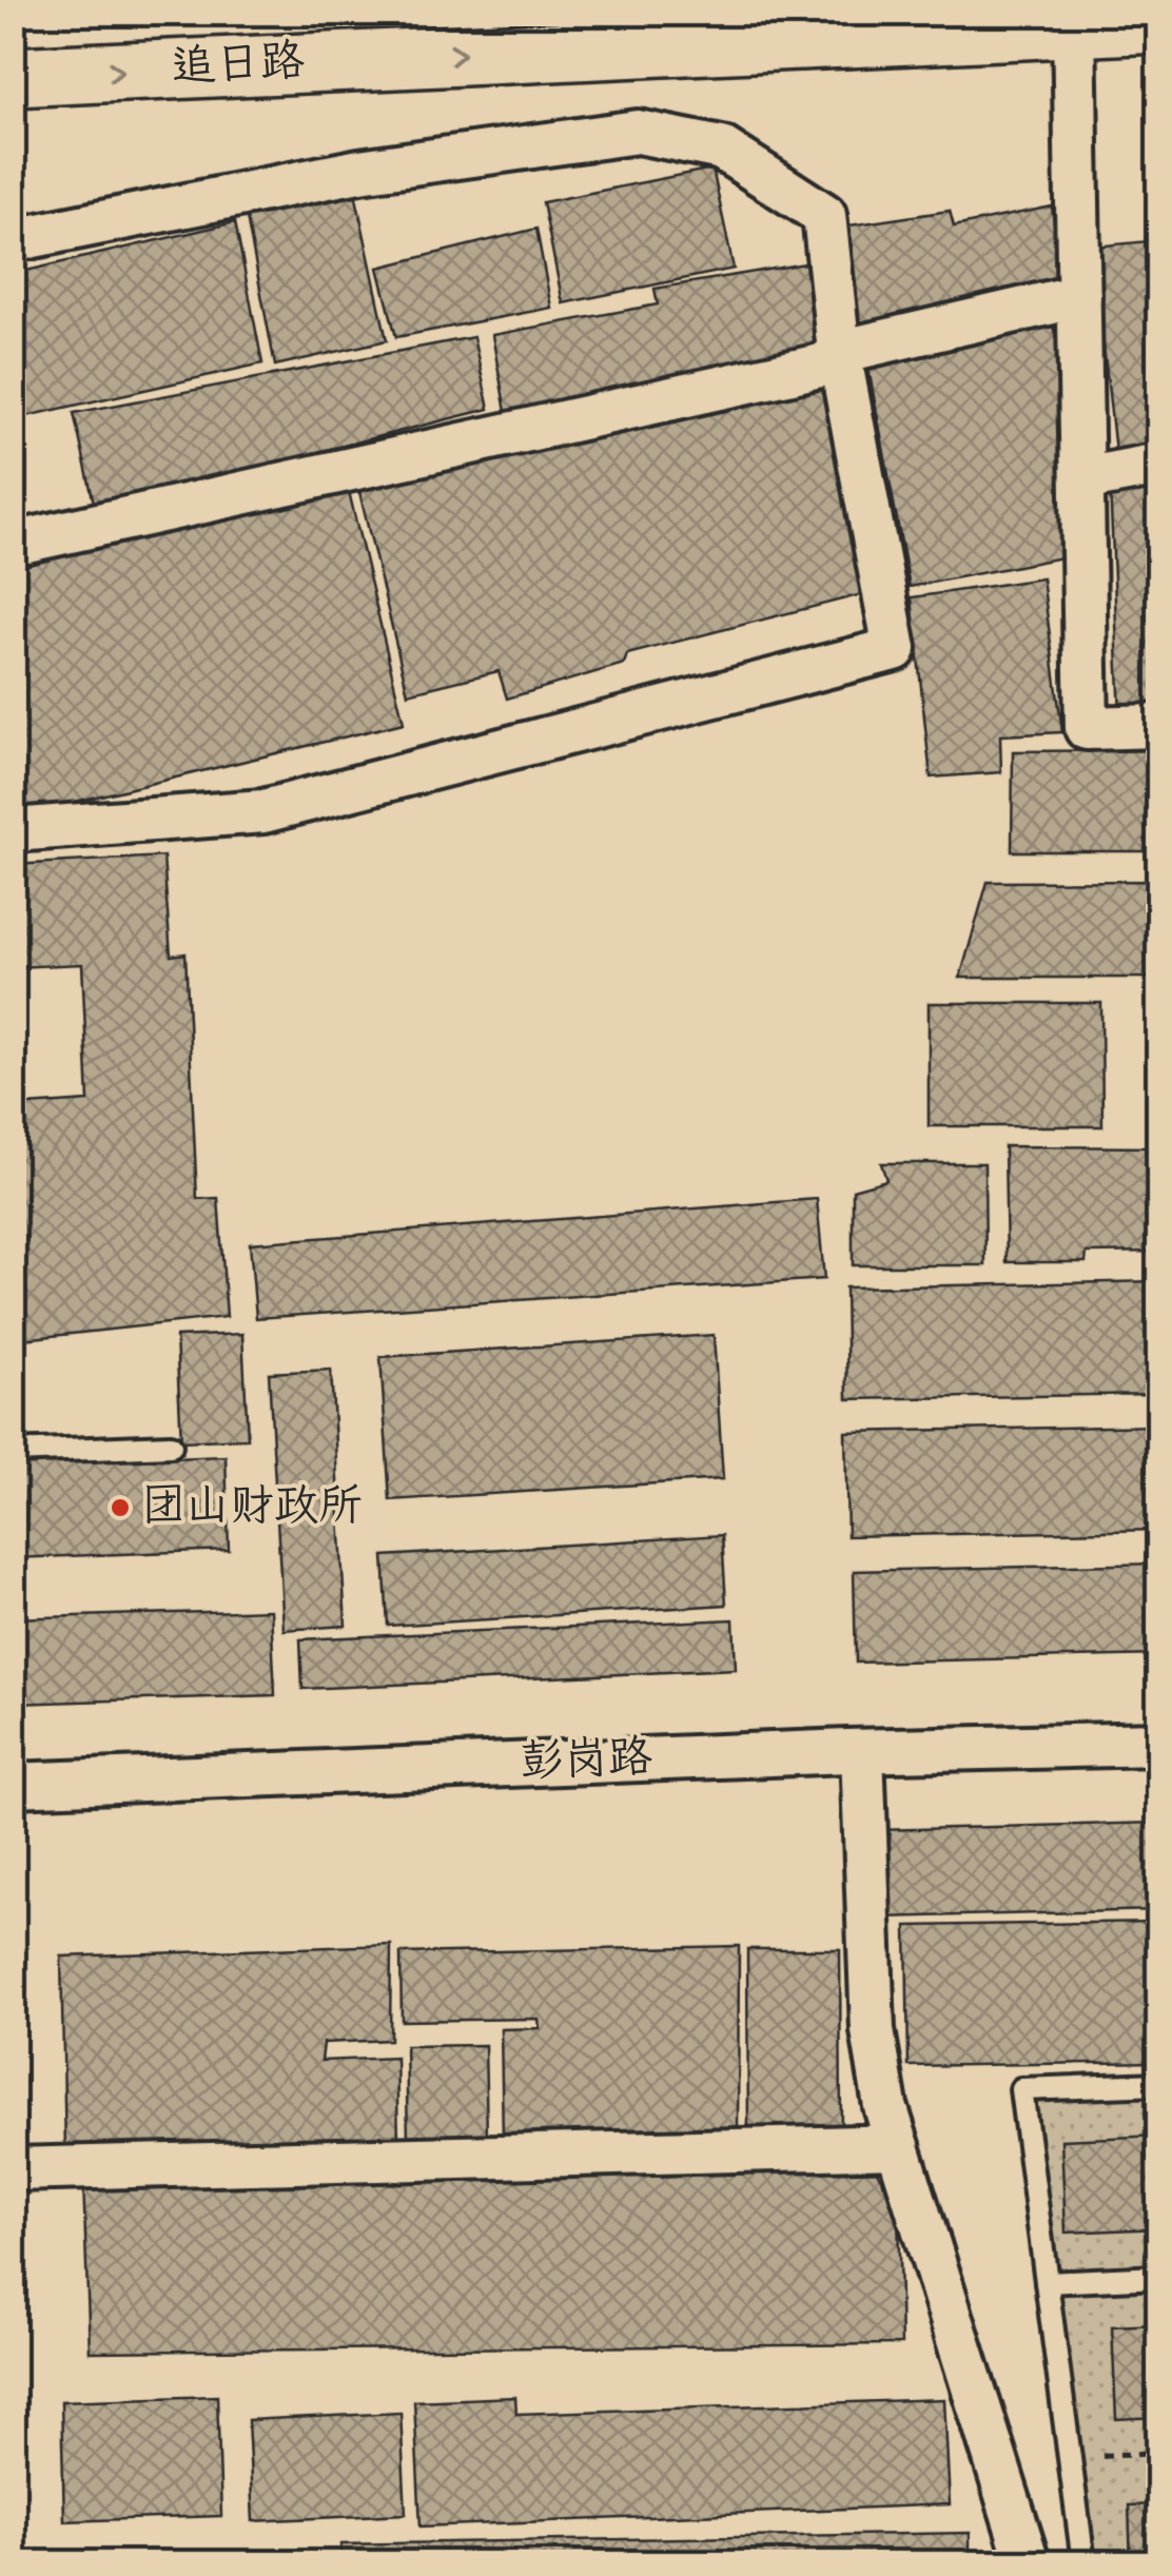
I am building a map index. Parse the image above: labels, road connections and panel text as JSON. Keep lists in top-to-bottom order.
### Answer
{
  "streets": {
    "main road": ["追日路"],
    "street": ["彭岗路"]
  },
  "one_way": ["追日路"],
  "places": ["团山财政所"]
}
